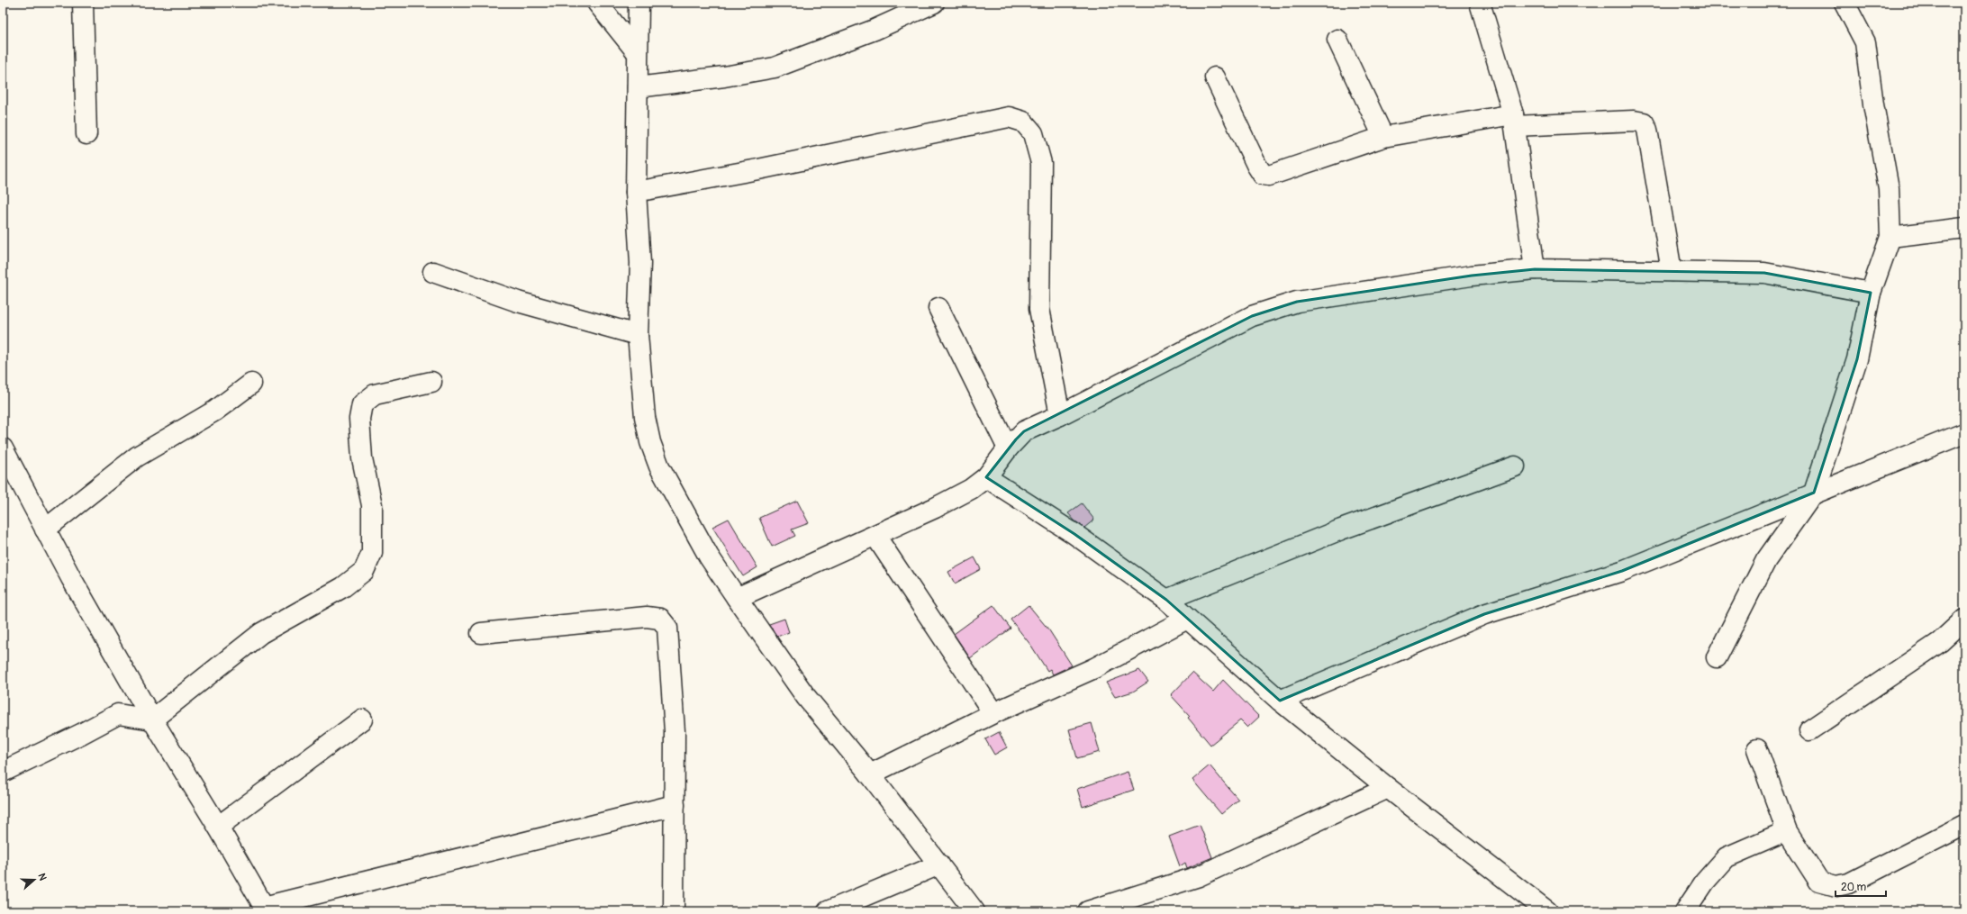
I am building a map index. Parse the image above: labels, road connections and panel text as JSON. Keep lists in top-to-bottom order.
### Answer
{
  "scale_bar": "20 m",
  "north": "right"
}
